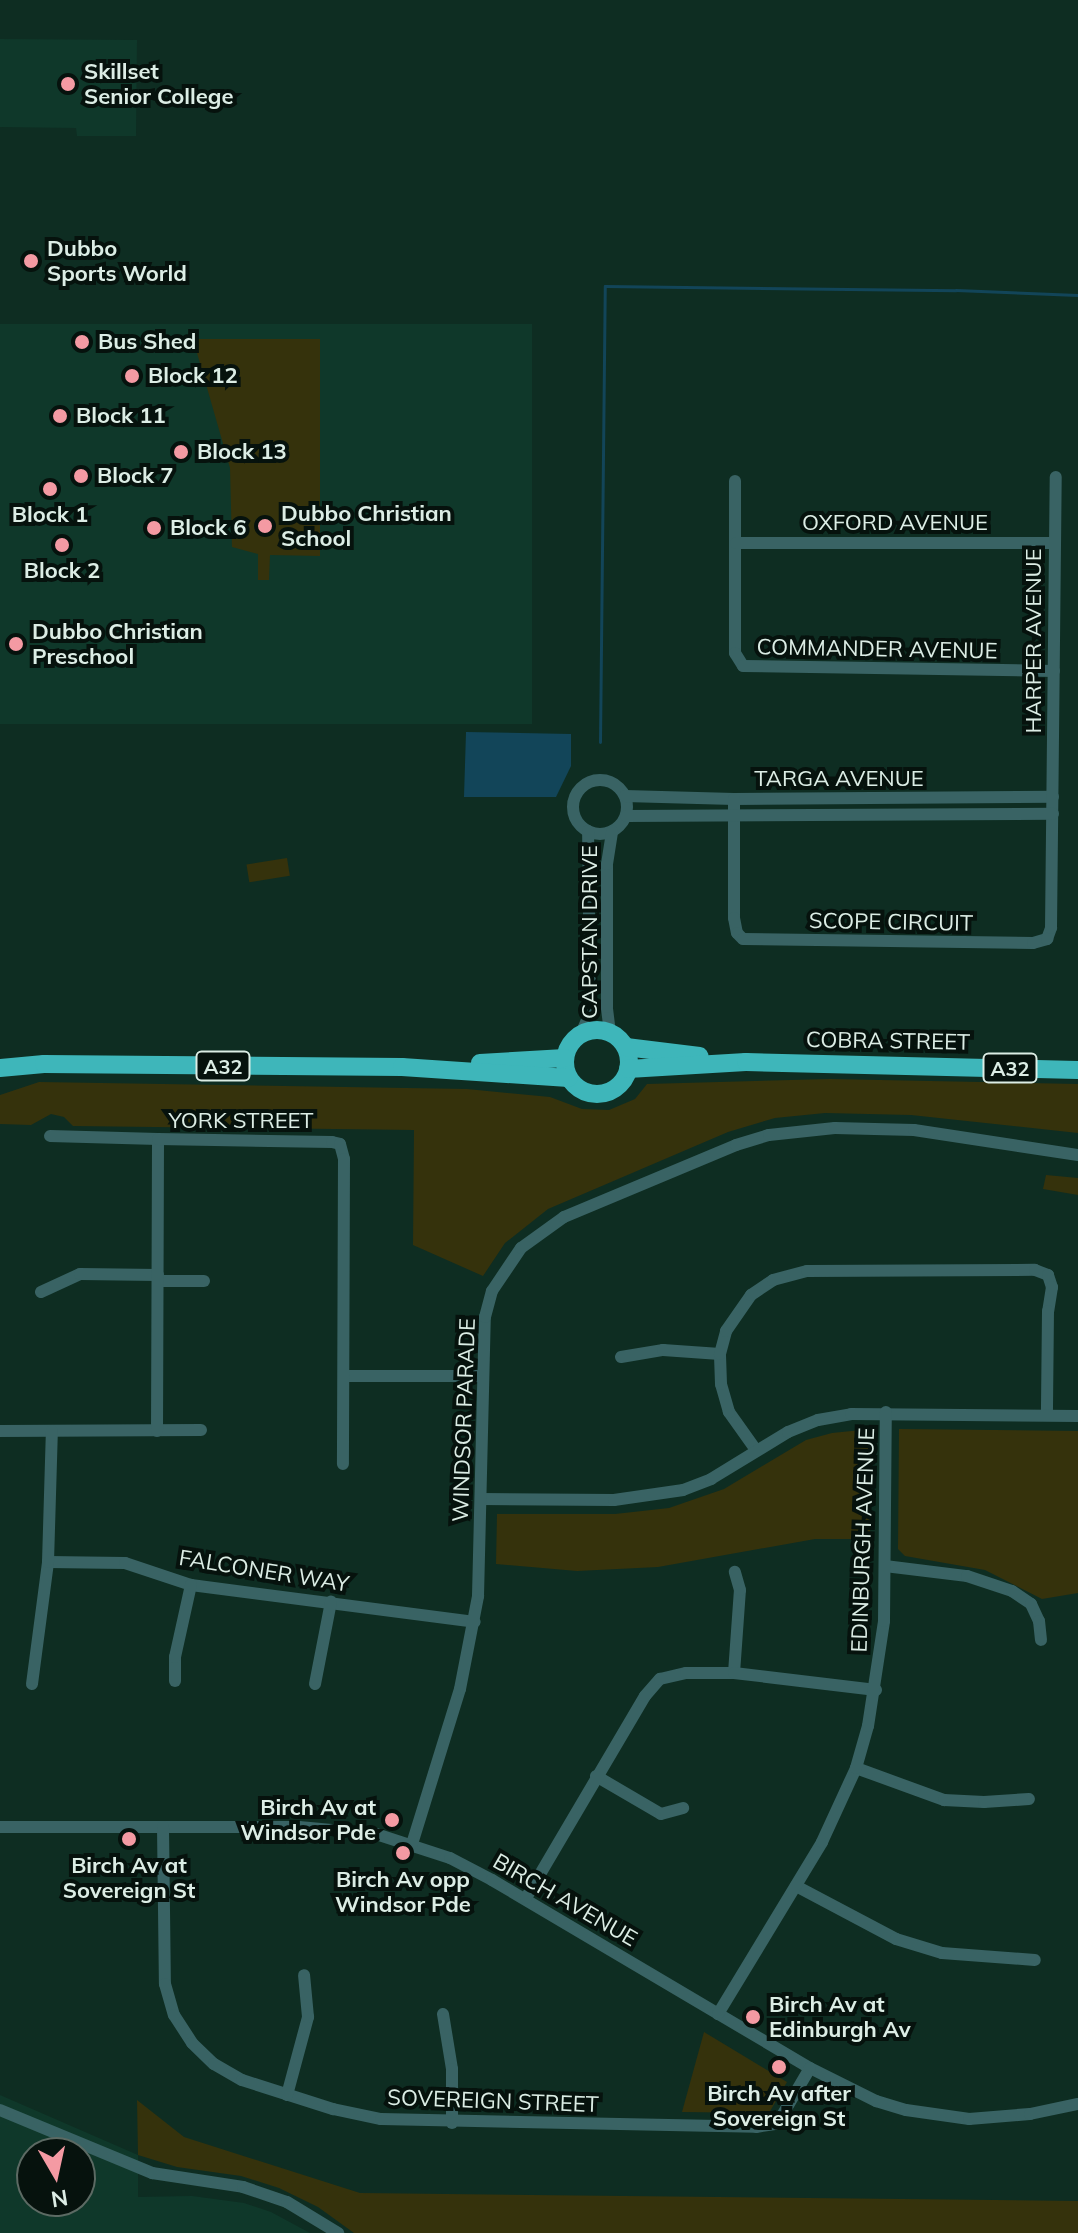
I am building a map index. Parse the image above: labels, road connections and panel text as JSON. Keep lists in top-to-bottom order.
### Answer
{
  "streets": {
    "highway": ["COBRA STREET", "A32"],
    "street": [
      "OXFORD AVENUE",
      "HARPER AVENUE",
      "COMMANDER AVENUE",
      "TARGA AVENUE",
      "SCOPE CIRCUIT",
      "CAPSTAN DRIVE",
      "YORK STREET",
      "WINDSOR PARADE",
      "EDINBURGH AVENUE",
      "FALCONER WAY",
      "BIRCH AVENUE",
      "SOVEREIGN STREET"
    ]
  },
  "crossings": [
    ["OXFORD AVENUE", "HARPER AVENUE"],
    ["OXFORD AVENUE", "COMMANDER AVENUE"],
    ["HARPER AVENUE", "COMMANDER AVENUE"],
    ["HARPER AVENUE", "TARGA AVENUE"],
    ["HARPER AVENUE", "SCOPE CIRCUIT"],
    ["TARGA AVENUE", "SCOPE CIRCUIT"],
    ["TARGA AVENUE", "CAPSTAN DRIVE"],
    ["CAPSTAN DRIVE", "COBRA STREET"],
    ["CAPSTAN DRIVE", "A32"],
    ["COBRA STREET", "A32"],
    ["WINDSOR PARADE", "FALCONER WAY"],
    ["WINDSOR PARADE", "BIRCH AVENUE"],
    ["EDINBURGH AVENUE", "BIRCH AVENUE"],
    ["BIRCH AVENUE", "SOVEREIGN STREET"]
  ],
  "places": [
    "Skillset Senior College",
    "Dubbo Sports World",
    "Bus Shed",
    "Block 12",
    "Block 11",
    "Block 13",
    "Block 7",
    "Block 1",
    "Dubbo Christian School",
    "Block 6",
    "Block 2",
    "Dubbo Christian Preschool",
    "Birch Av at Windsor Pde",
    "Birch Av at Sovereign St",
    "Birch Av opp Windsor Pde",
    "Birch Av at Edinburgh Av",
    "Birch Av after Sovereign St"
  ],
  "north": "bottom"
}
